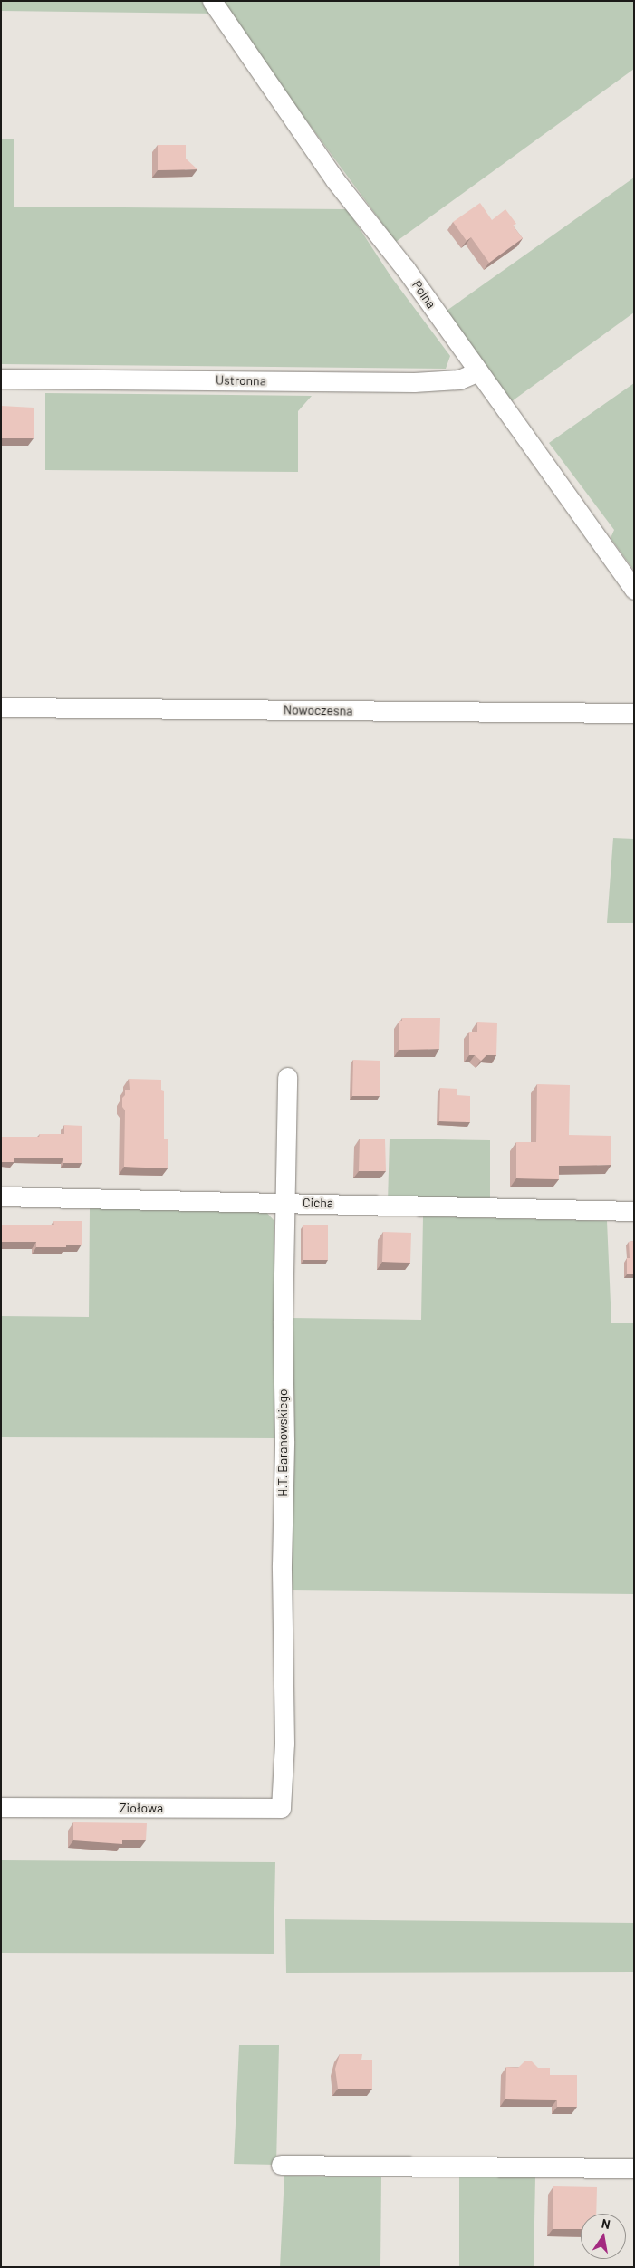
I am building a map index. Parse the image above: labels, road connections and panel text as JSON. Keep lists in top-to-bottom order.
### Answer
{
  "streets": {
    "street": [
      "Polna",
      "Ustronna",
      "Nowoczesna",
      "Cicha",
      "H.T. Baranowskiego",
      "Ziołowa"
    ]
  },
  "crossings": [
    ["Polna", "Ustronna"],
    ["Cicha", "H.T. Baranowskiego"],
    ["H.T. Baranowskiego", "Ziołowa"]
  ],
  "north": "top"
}
